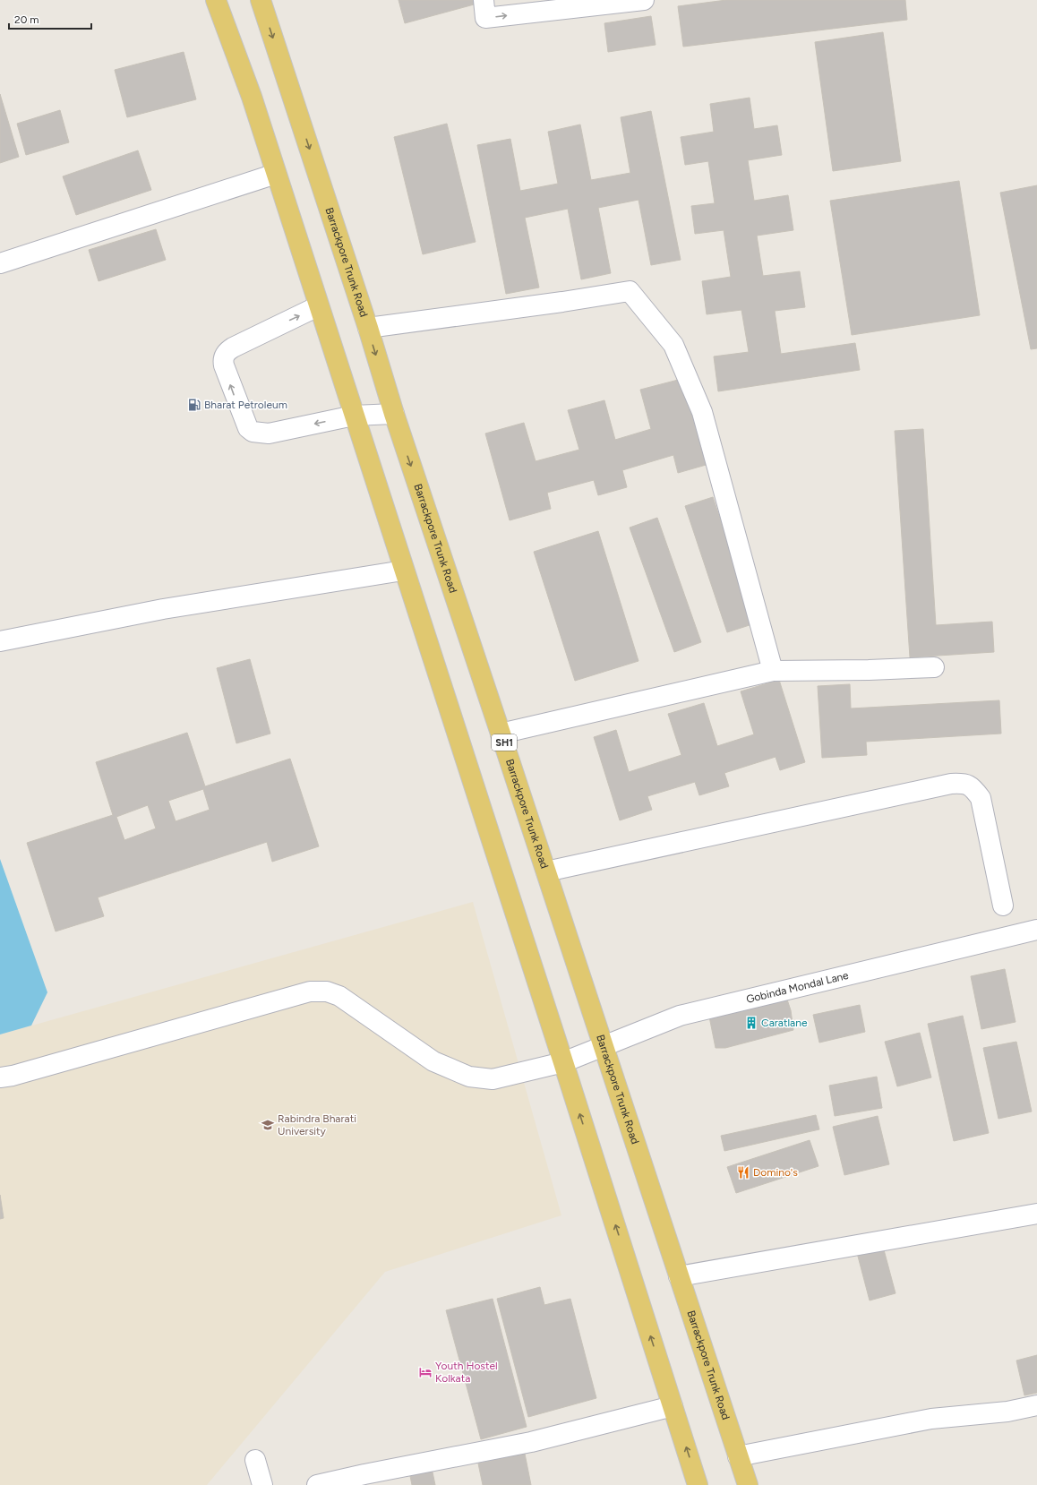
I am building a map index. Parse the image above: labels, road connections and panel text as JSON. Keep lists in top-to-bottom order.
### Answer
{
  "streets": {
    "main road": ["Barrackpore Trunk Road", "SH1"],
    "street": ["Gobinda Mondal Lane"]
  },
  "crossings": [
    ["Barrackpore Trunk Road", "Gobinda Mondal Lane"]
  ],
  "places": {
    "fuel station": ["Bharat Petroleum"],
    "building": ["Caratlane"],
    "school or university": ["Rabindra Bharati University"],
    "restaurant": ["Domino's"],
    "hotel": ["Youth Hostel Kolkata"]
  },
  "scale_bar": "20 m"
}
